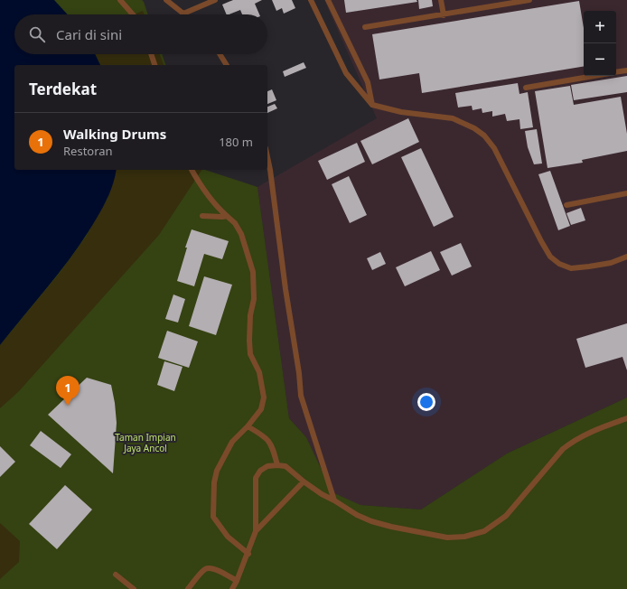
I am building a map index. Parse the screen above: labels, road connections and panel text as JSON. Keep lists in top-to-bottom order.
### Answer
{
  "parks": ["Taman Impian Jaya Ancol"],
  "page": {
    "map_buttons": ["+", "−"],
    "search": "Cari di sini",
    "heading": "Terdekat",
    "list": [
      {
        "mark": "1",
        "name": "Walking Drums",
        "note": "Restoran",
        "value": "180 m"
      }
    ],
    "pins": "1"
  }
}
